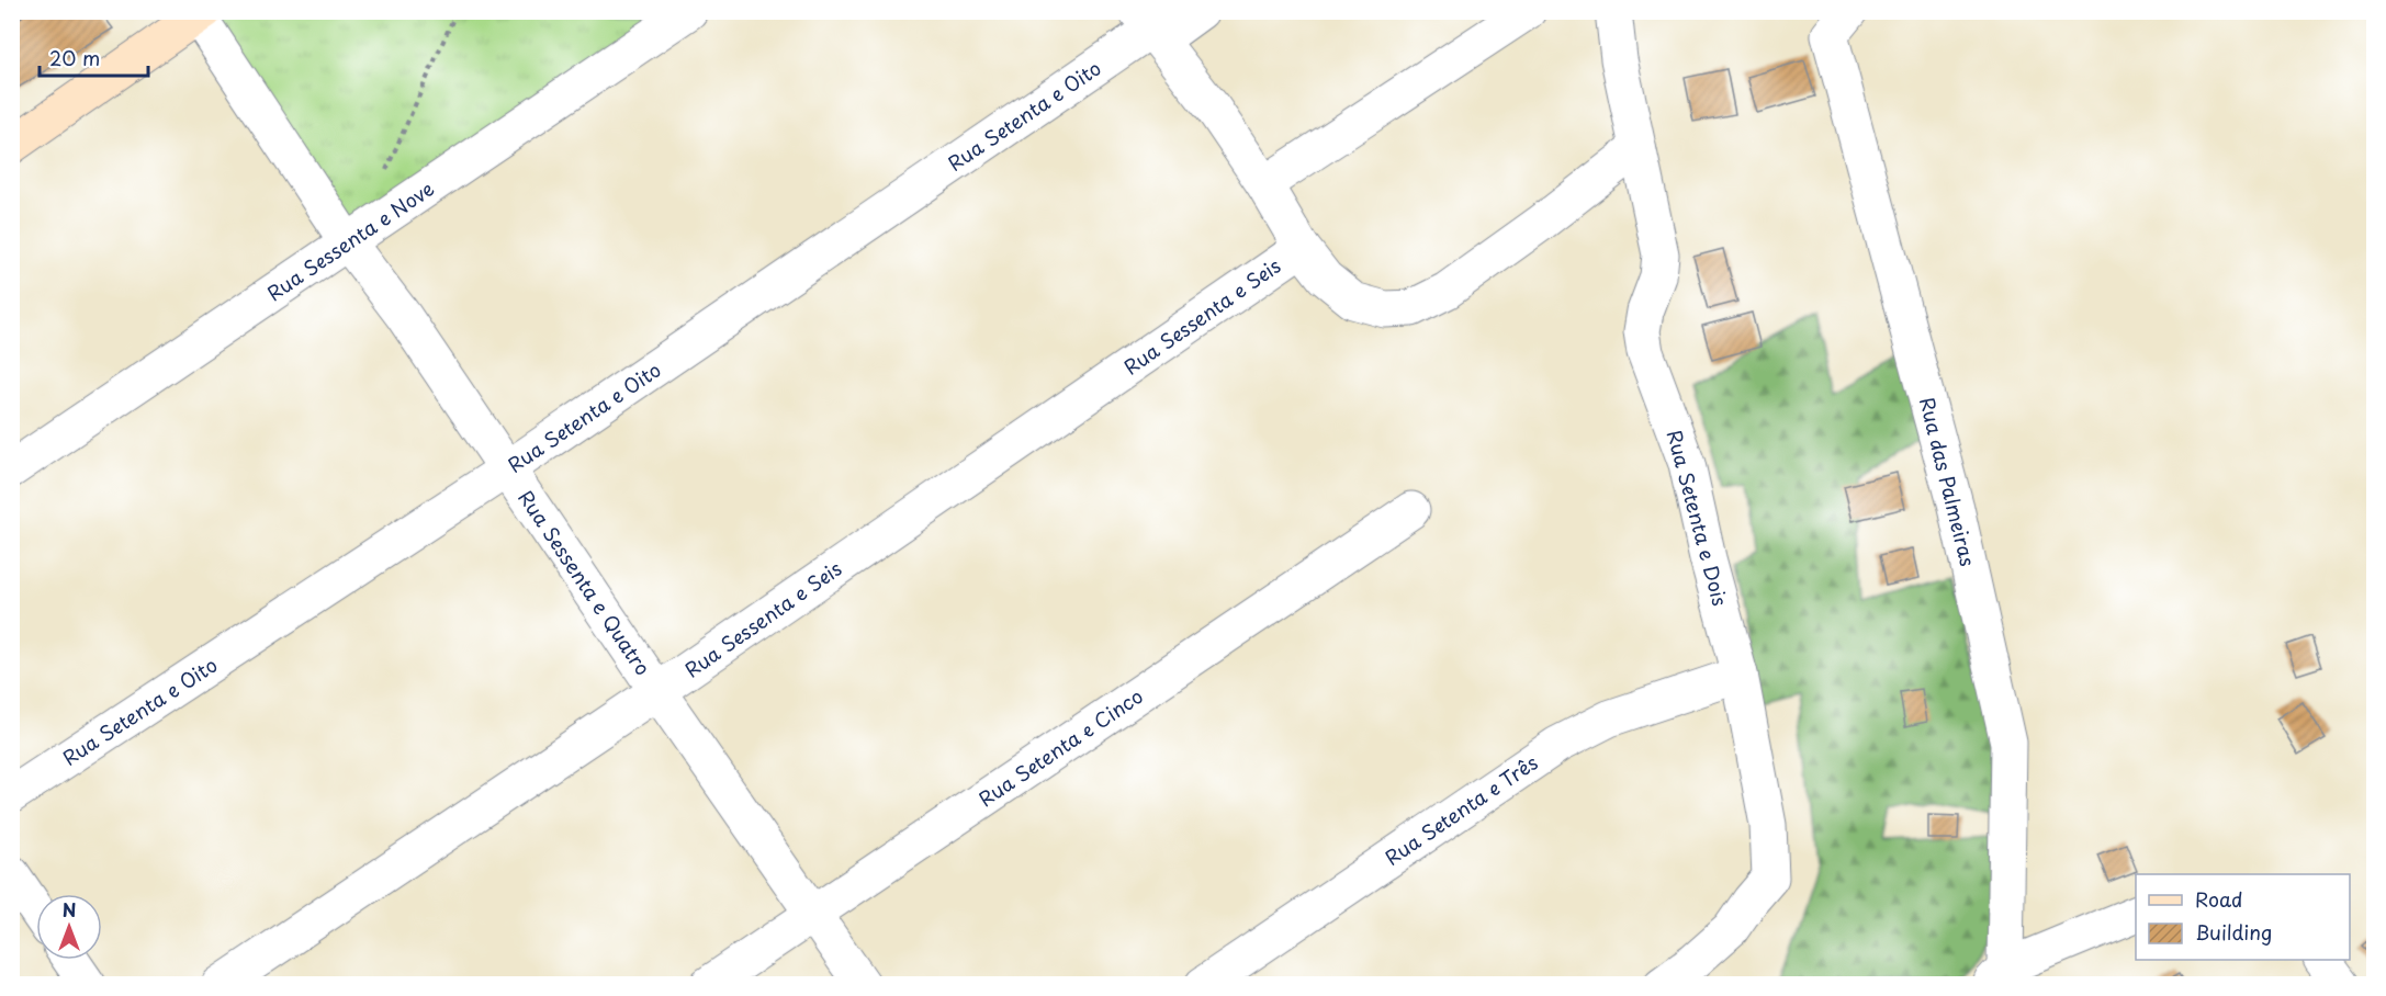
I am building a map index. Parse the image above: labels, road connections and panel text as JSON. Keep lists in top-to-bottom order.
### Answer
{
  "streets": {
    "street": [
      "Rua Setenta e Oito",
      "Rua Sessenta e Nove",
      "Rua Sessenta e Seis",
      "Rua das Palmeiras",
      "Rua Setenta e Dois",
      "Rua Sessenta e Quatro",
      "Rua Setenta e Cinco",
      "Rua Setenta e Três"
    ]
  },
  "crossings": [
    ["Rua Setenta e Oito", "Rua Sessenta e Quatro"],
    ["Rua Sessenta e Nove", "Rua Sessenta e Quatro"],
    ["Rua Sessenta e Seis", "Rua Sessenta e Quatro"],
    ["Rua Setenta e Dois", "Rua Setenta e Três"],
    ["Rua Sessenta e Quatro", "Rua Setenta e Cinco"]
  ],
  "legend": ["Road", "Building"],
  "scale_bar": "20 m",
  "north": "top"
}
